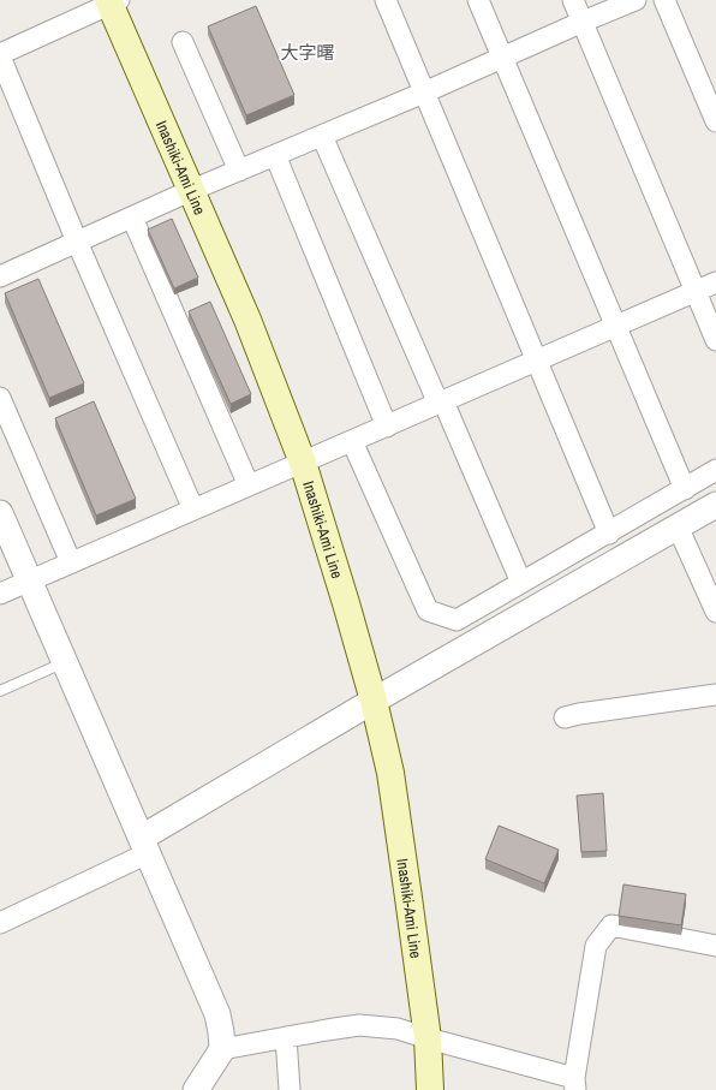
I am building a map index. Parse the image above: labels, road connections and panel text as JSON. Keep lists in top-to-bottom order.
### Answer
{
  "streets": {
    "main road": ["Inashiki-Ami Line"]
  },
  "districts": ["大字曙"]
}
